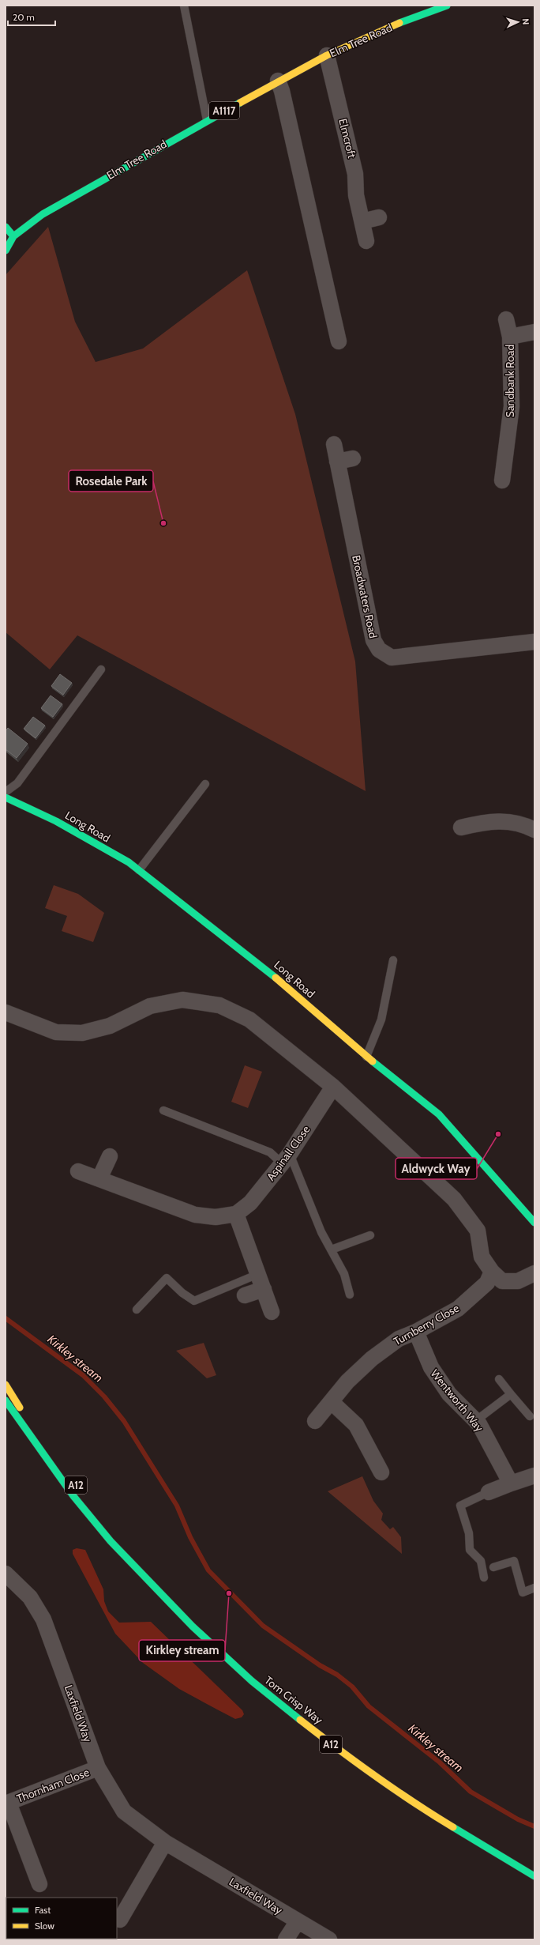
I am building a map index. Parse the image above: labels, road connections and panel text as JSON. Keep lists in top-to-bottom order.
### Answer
{
  "streets": {
    "main road": [
      "Elm Tree Road",
      "A1117",
      "Long Road",
      "A12",
      "Tom Crisp Way"
    ],
    "street": [
      "Elmcroft",
      "Sandbank Road",
      "Broadwaters Road",
      "Aspinall Close",
      "Turnberry Close",
      "Wentworth Way",
      "Laxfield Way",
      "Thornham Close"
    ]
  },
  "crossings": [
    ["Elm Tree Road", "Elmcroft"],
    ["Turnberry Close", "Wentworth Way"],
    ["A12", "Tom Crisp Way"],
    ["Laxfield Way", "Thornham Close"]
  ],
  "water": ["Kirkley stream"],
  "places": ["Rosedale Park", "Aldwyck Way", "Kirkley stream"],
  "legend": ["Fast", "Slow"],
  "scale_bar": "20 m",
  "north": "right"
}
